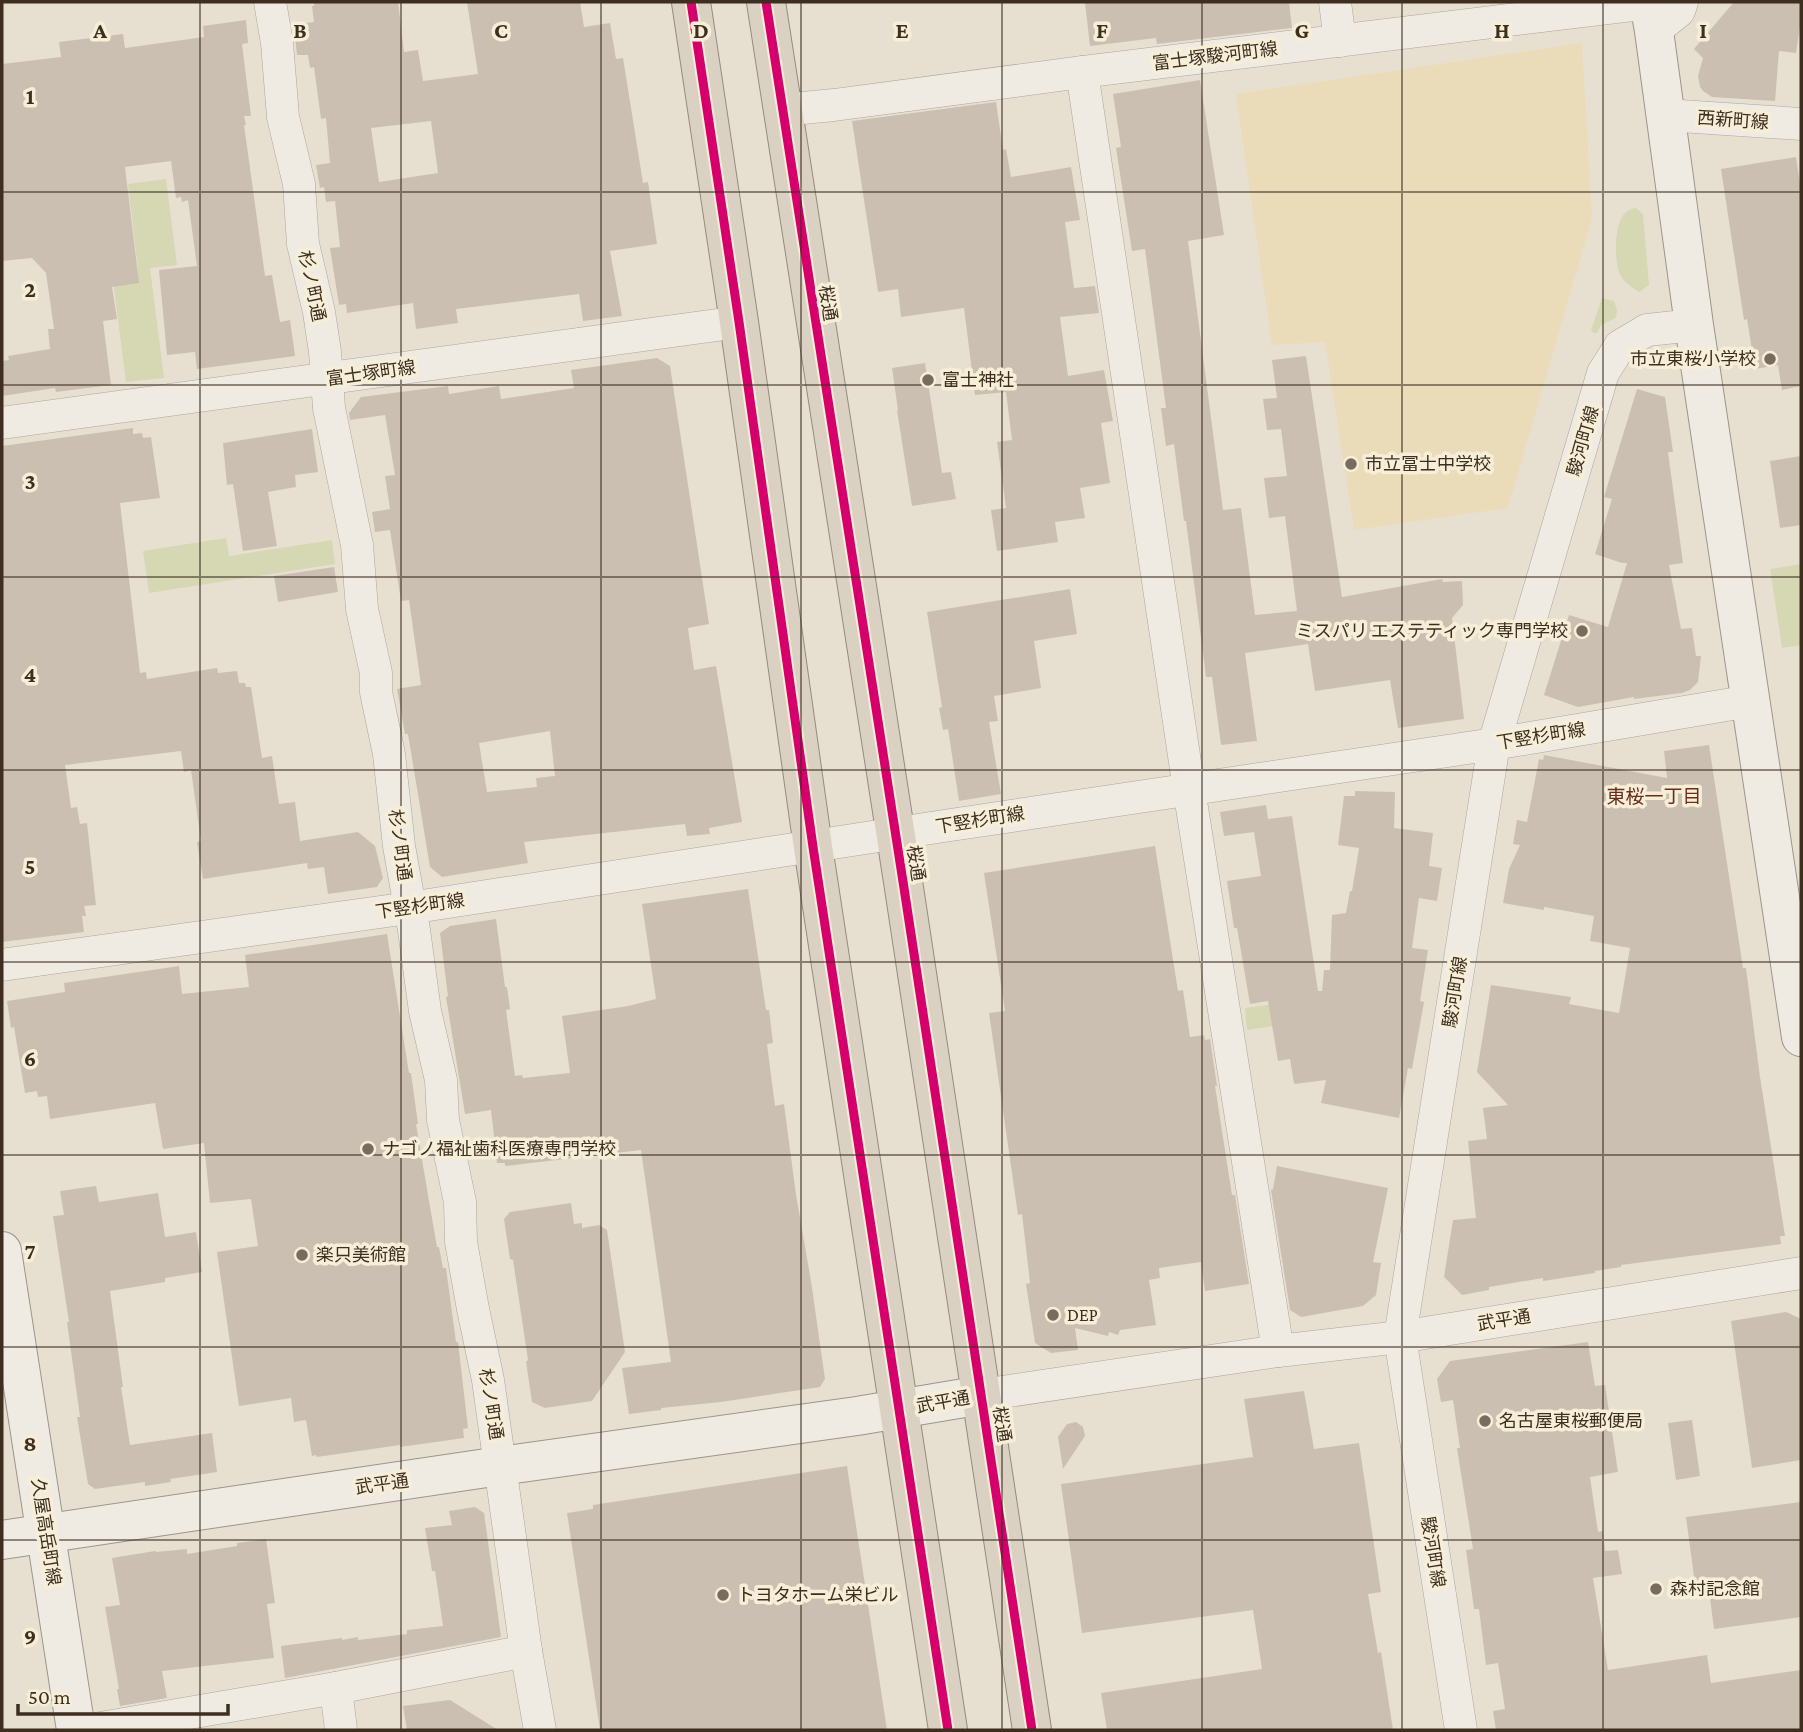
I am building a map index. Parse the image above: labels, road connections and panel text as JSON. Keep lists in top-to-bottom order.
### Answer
{
  "streets": {
    "highway": ["桜通"],
    "street": [
      "富士塚駿河町線",
      "西新町線",
      "杉ノ町通",
      "富士塚町線",
      "駿河町線",
      "下竪杉町線",
      "武平通",
      "久屋高岳町線"
    ]
  },
  "crossings": [
    ["富士塚駿河町線", "桜通"],
    ["杉ノ町通", "富士塚町線"],
    ["杉ノ町通", "下竪杉町線"],
    ["杉ノ町通", "武平通"],
    ["桜通", "下竪杉町線"],
    ["桜通", "武平通"],
    ["駿河町線", "下竪杉町線"],
    ["駿河町線", "武平通"],
    ["武平通", "久屋高岳町線"]
  ],
  "districts": ["東桜一丁目"],
  "places": [
    "市立東桜小学校",
    "富士神社",
    "市立冨士中学校",
    "ミスパリ エステティック専門学校",
    "ナゴノ福祉歯科医療専門学校",
    "楽只美術館",
    "DEP",
    "名古屋東桜郵便局",
    "森村記念館",
    "トヨタホーム栄ビル"
  ],
  "scale_bar": "50 m",
  "grid": {
    "columns": [
      "A",
      "B",
      "C",
      "D",
      "E",
      "F",
      "G",
      "H",
      "I"
    ],
    "rows": [
      "1",
      "2",
      "3",
      "4",
      "5",
      "6",
      "7",
      "8",
      "9"
    ]
  }
}
